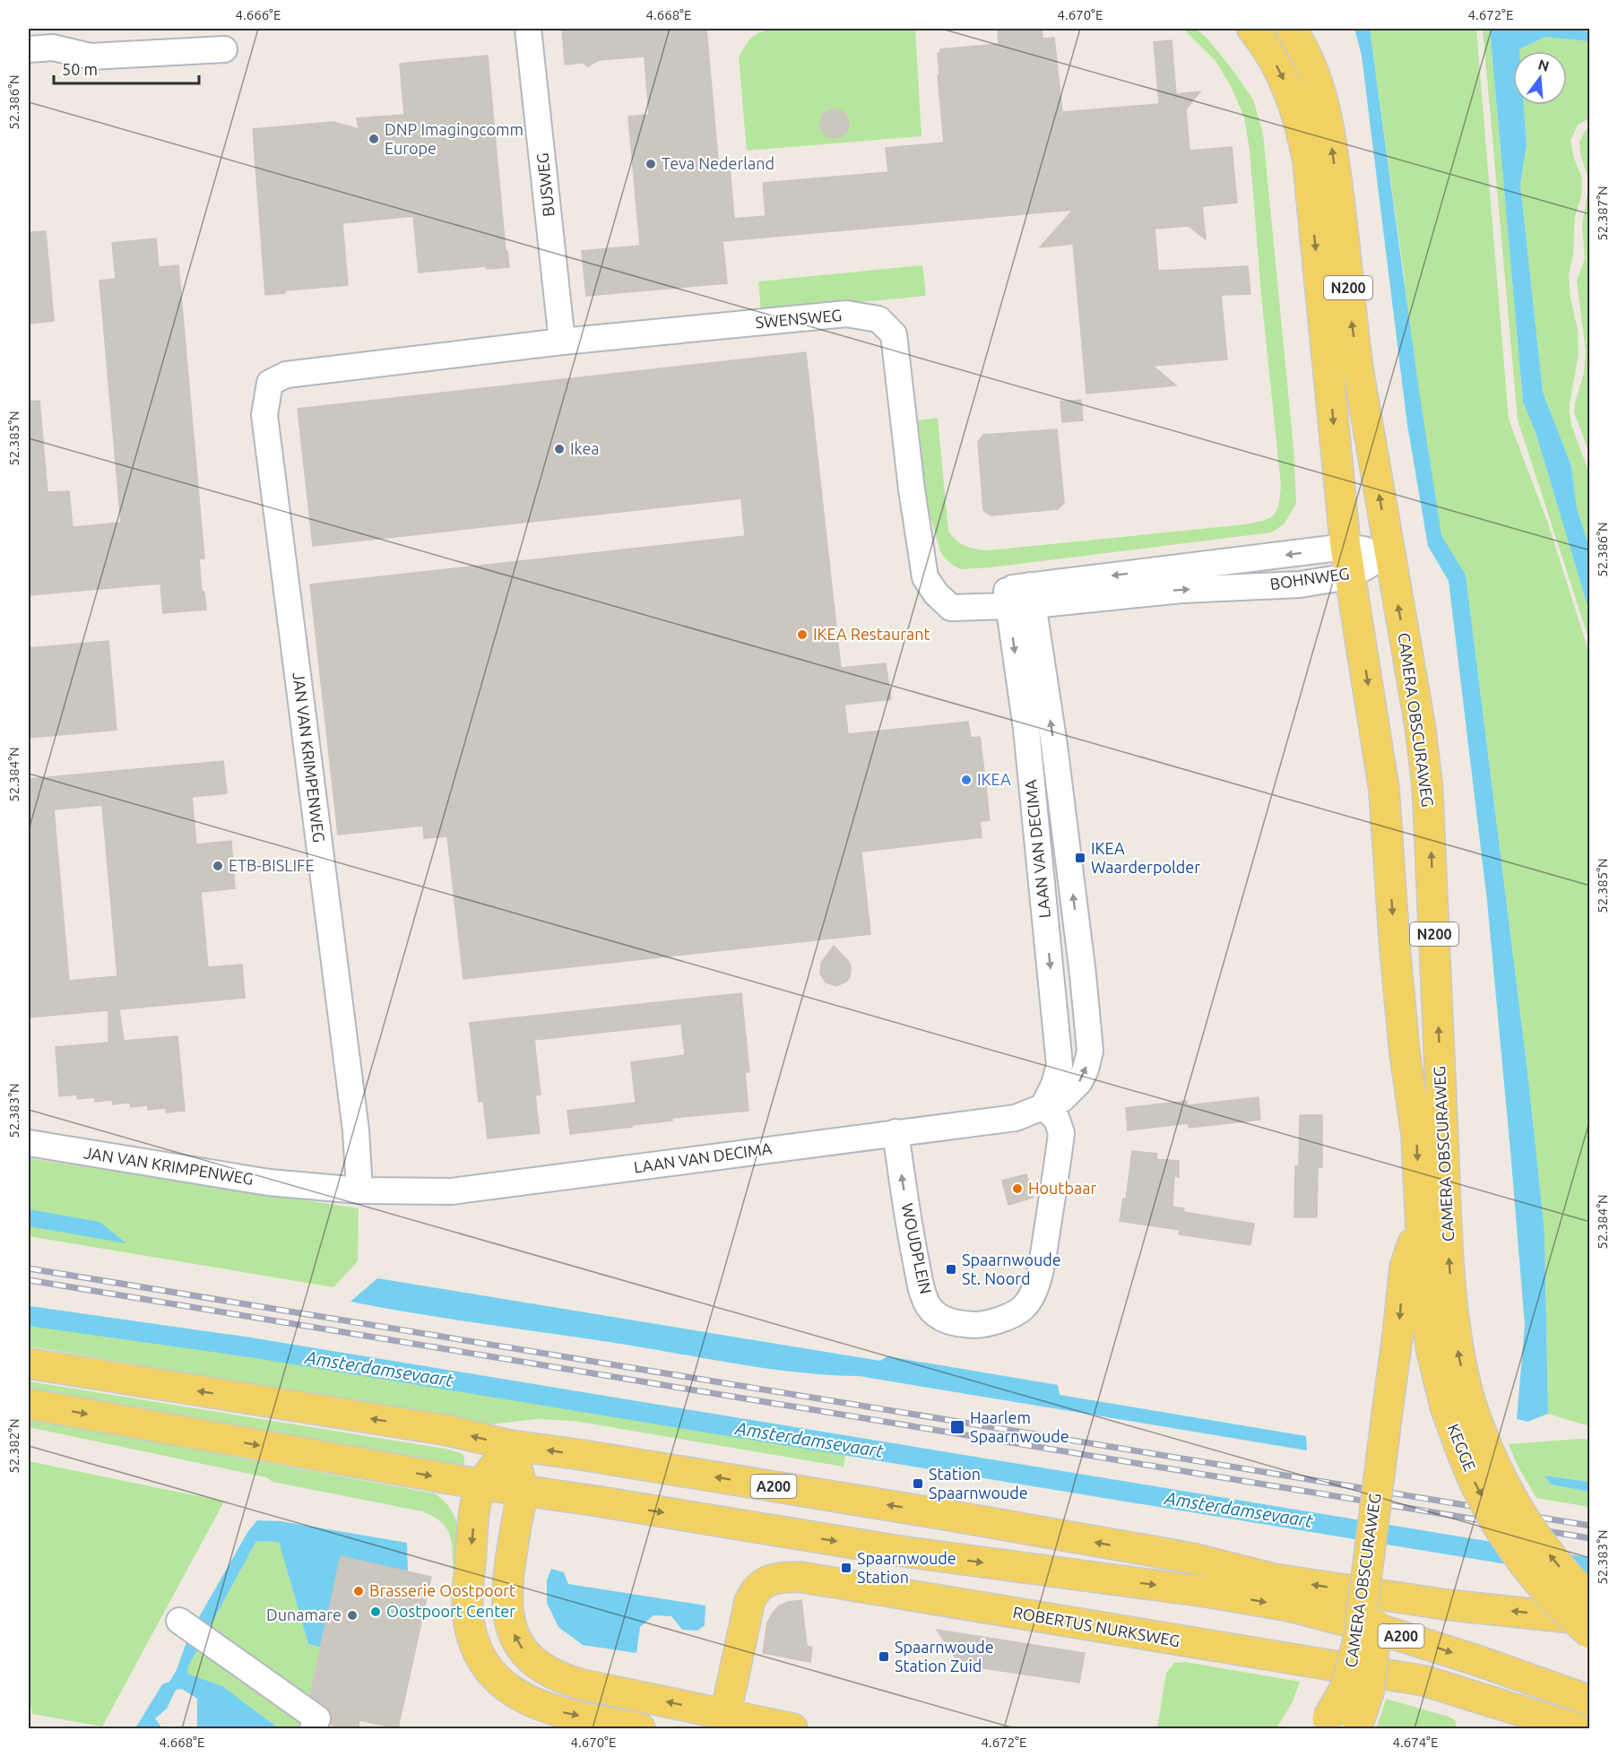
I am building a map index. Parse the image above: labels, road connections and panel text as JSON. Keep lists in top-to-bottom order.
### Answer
{
  "streets": {
    "main road": [
      "N200",
      "CAMERA OBSCURAWEG",
      "KEGGE",
      "A200",
      "ROBERTUS NURKSWEG"
    ],
    "street": [
      "BUSWEG",
      "SWENSWEG",
      "BOHNWEG",
      "JAN VAN KRIMPENWEG",
      "LAAN VAN DECIMA",
      "WOUDPLEIN"
    ]
  },
  "crossings": [
    ["BUSWEG", "SWENSWEG"],
    ["BUSWEG", "JAN VAN KRIMPENWEG"],
    ["SWENSWEG", "BOHNWEG"],
    ["SWENSWEG", "JAN VAN KRIMPENWEG"],
    ["BOHNWEG", "CAMERA OBSCURAWEG"],
    ["BOHNWEG", "LAAN VAN DECIMA"],
    ["CAMERA OBSCURAWEG", "KEGGE"],
    ["JAN VAN KRIMPENWEG", "LAAN VAN DECIMA"],
    ["LAAN VAN DECIMA", "WOUDPLEIN"]
  ],
  "water": ["Amsterdamsevaart"],
  "places": {
    "other": [
      "DNP Imagingcomm Europe",
      "Teva Nederland",
      "Ikea",
      "IKEA Restaurant",
      "IKEA",
      "ETB-BISLIFE",
      "Houtbaar",
      "Brasserie Oostpoort",
      "Oostpoort Center",
      "Dunamare"
    ],
    "transit": [
      "IKEA Waarderpolder",
      "Spaarnwoude St. Noord",
      "Haarlem Spaarnwoude",
      "Station Spaarnwoude",
      "Spaarnwoude Station",
      "Spaarnwoude Station Zuid"
    ]
  },
  "scale_bar": "50 m",
  "north": "top",
  "coordinates": [
    "4.666°E",
    "4.668°E",
    "4.670°E",
    "4.672°E",
    "52.386°N",
    "52.387°N",
    "52.385°N",
    "52.384°N",
    "52.383°N",
    "52.382°N",
    "4.674°E"
  ]
}
